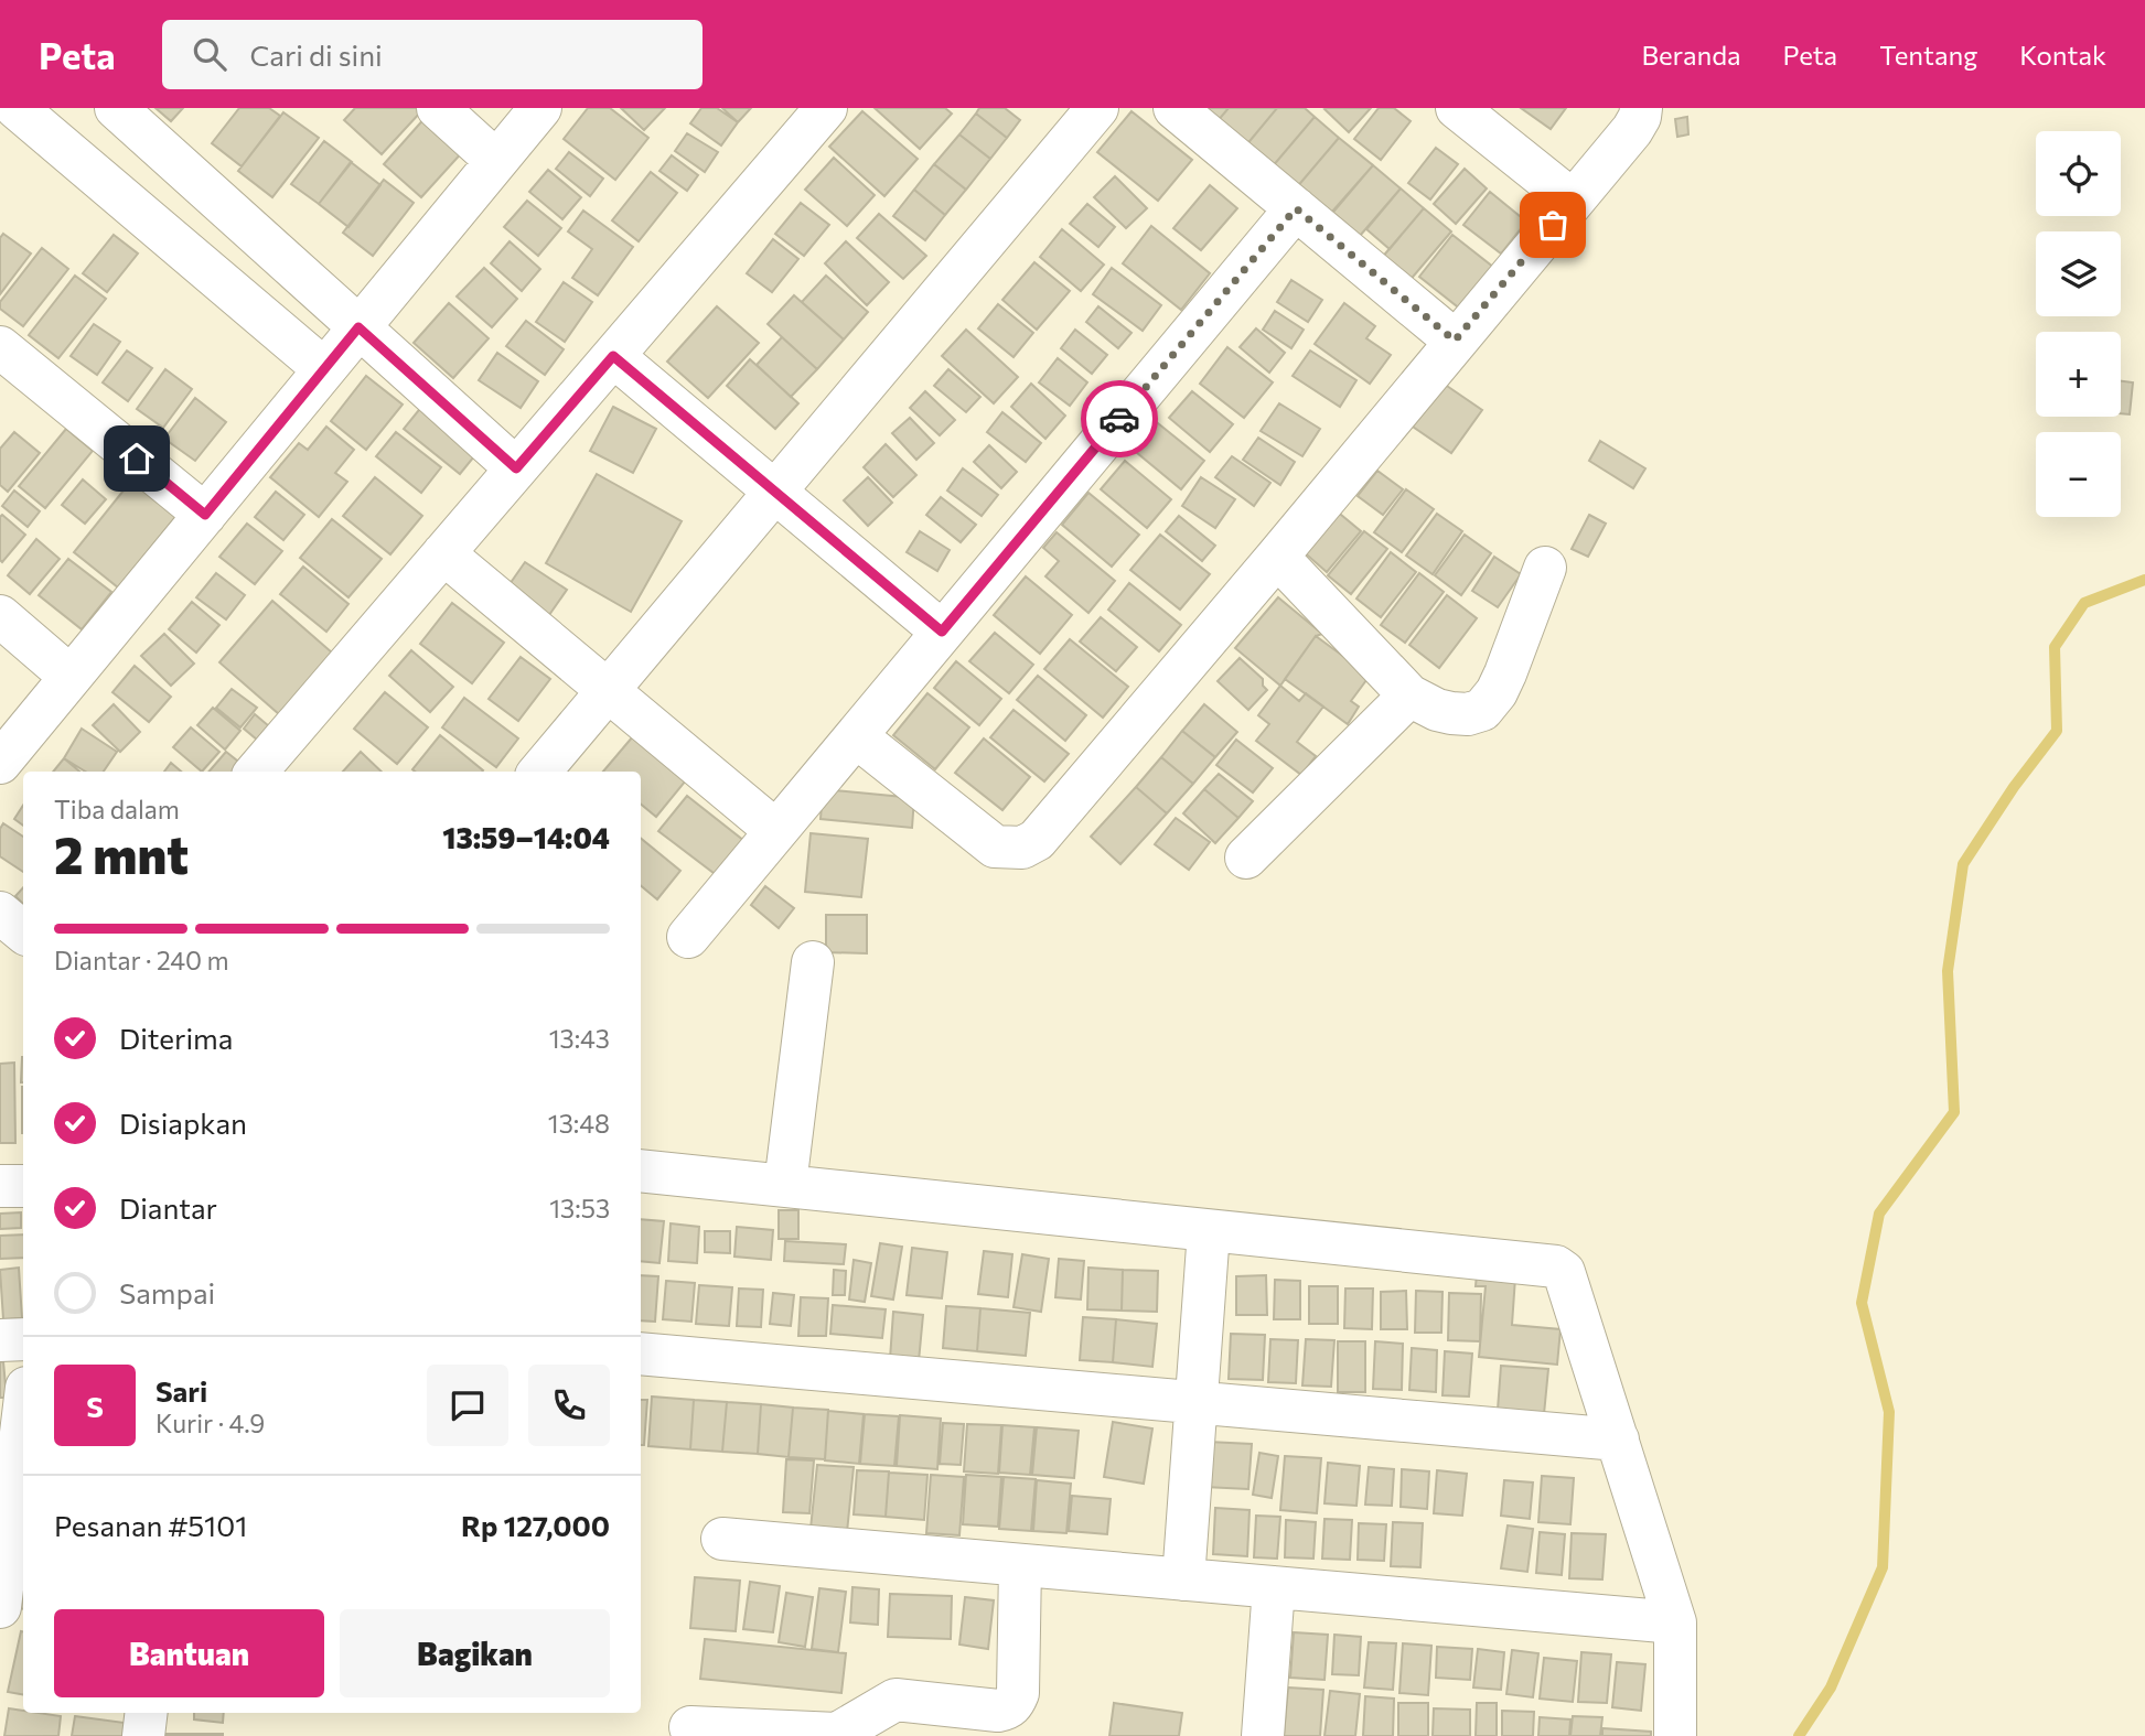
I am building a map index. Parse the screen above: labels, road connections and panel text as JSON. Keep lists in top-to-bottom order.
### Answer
{
  "page": {
    "header": "Peta",
    "search": "Cari di sini",
    "nav": [
      "Beranda",
      "Peta",
      "Tentang",
      "Kontak"
    ],
    "map_buttons": ["+", "−"],
    "heading": ["2 mnt", "Tiba dalam", "13:59–14:04"],
    "panel": [
      "Sari",
      "Kurir · 4.9",
      "Pesanan #5101",
      "Rp 127,000"
    ],
    "bar": "Diantar · 240 m",
    "list": [
      ["Diterima", "13:43"],
      ["Disiapkan", "13:48"],
      ["Diantar", "13:53"],
      "Sampai"
    ],
    "round": "S",
    "buttons": ["Bantuan", "Bagikan"]
  }
}
